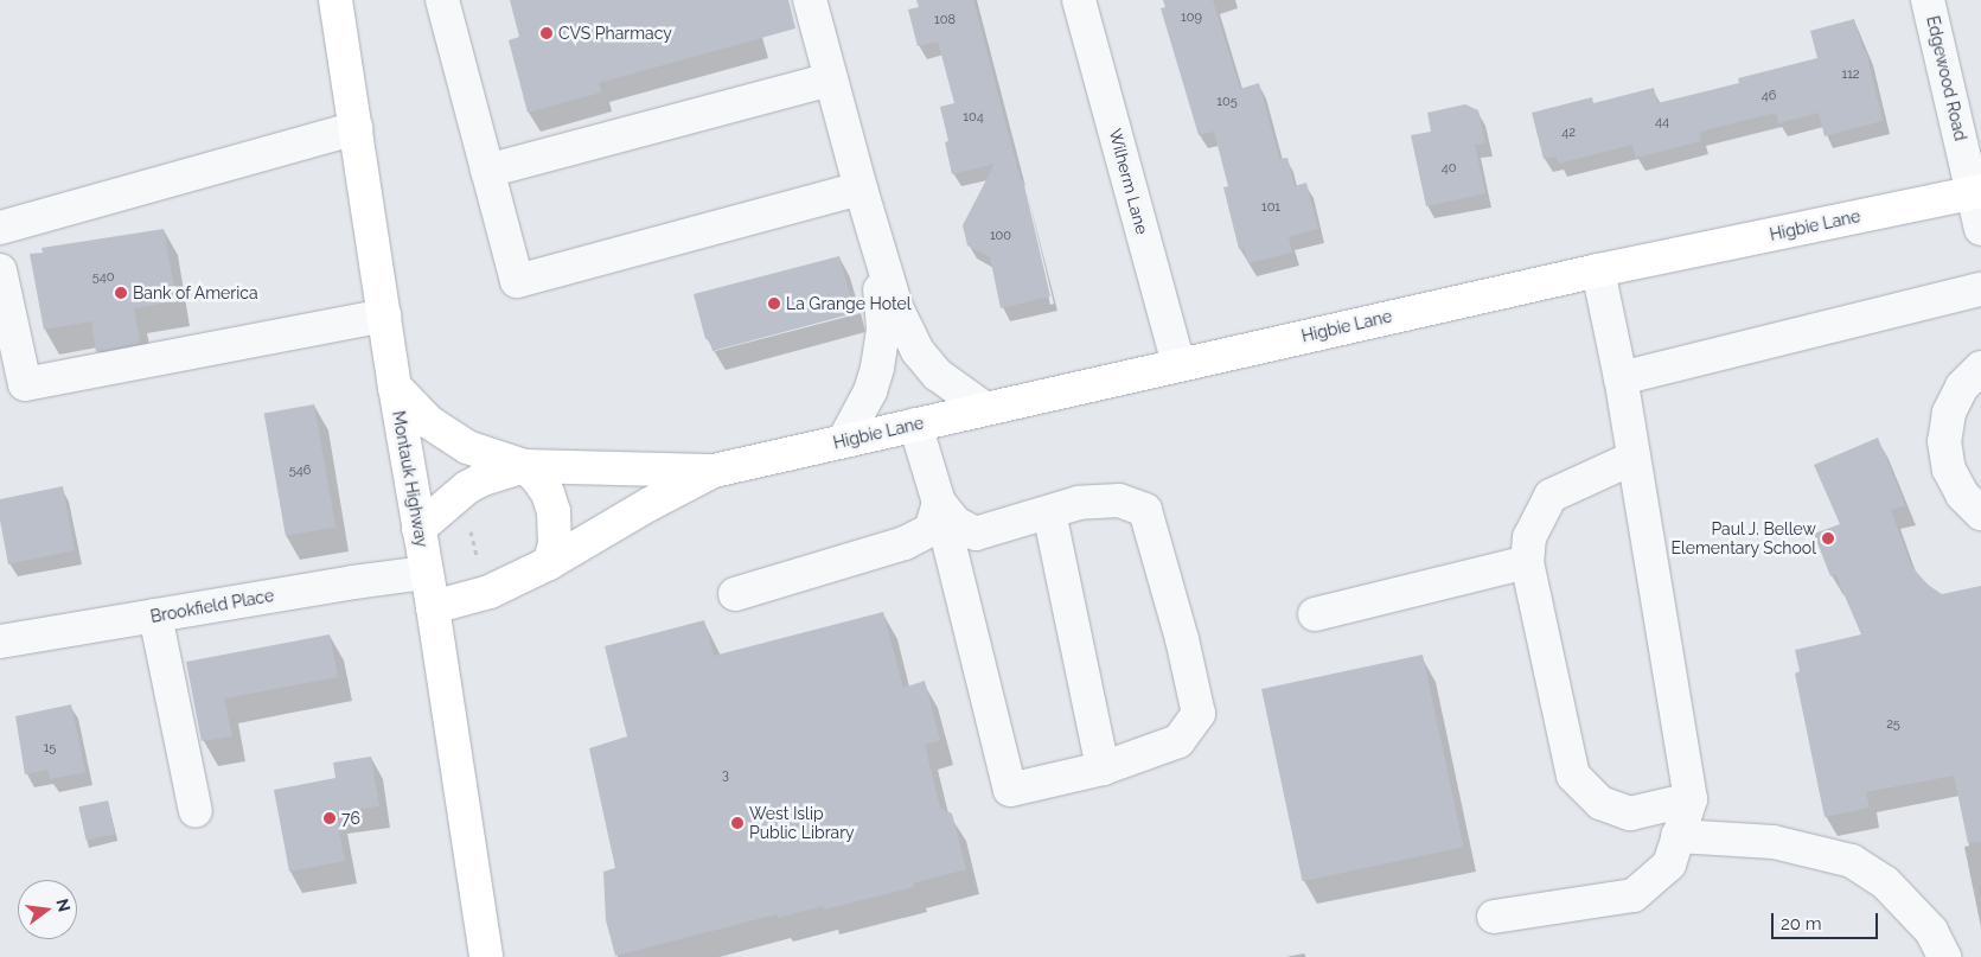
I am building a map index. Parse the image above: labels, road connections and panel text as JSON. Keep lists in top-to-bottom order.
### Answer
{
  "streets": {
    "main road": ["Higbie Lane", "Montauk Highway"],
    "street": ["Edgewood Road", "Wilherm Lane", "Brookfield Place"]
  },
  "crossings": [
    ["Edgewood Road", "Higbie Lane"],
    ["Wilherm Lane", "Higbie Lane"],
    ["Higbie Lane", "Montauk Highway"],
    ["Montauk Highway", "Brookfield Place"]
  ],
  "places": [
    "CVS Pharmacy",
    "Bank of America",
    "La Grange Hotel",
    "Paul J. Bellew Elementary School",
    "76",
    "West Islip Public Library"
  ],
  "house_numbers": [
    "109",
    "108",
    "112",
    "46",
    "105",
    "104",
    "44",
    "42",
    "40",
    "101",
    "100",
    "540",
    "546",
    "25",
    "15",
    "3"
  ],
  "scale_bar": "20 m",
  "north": "right"
}
